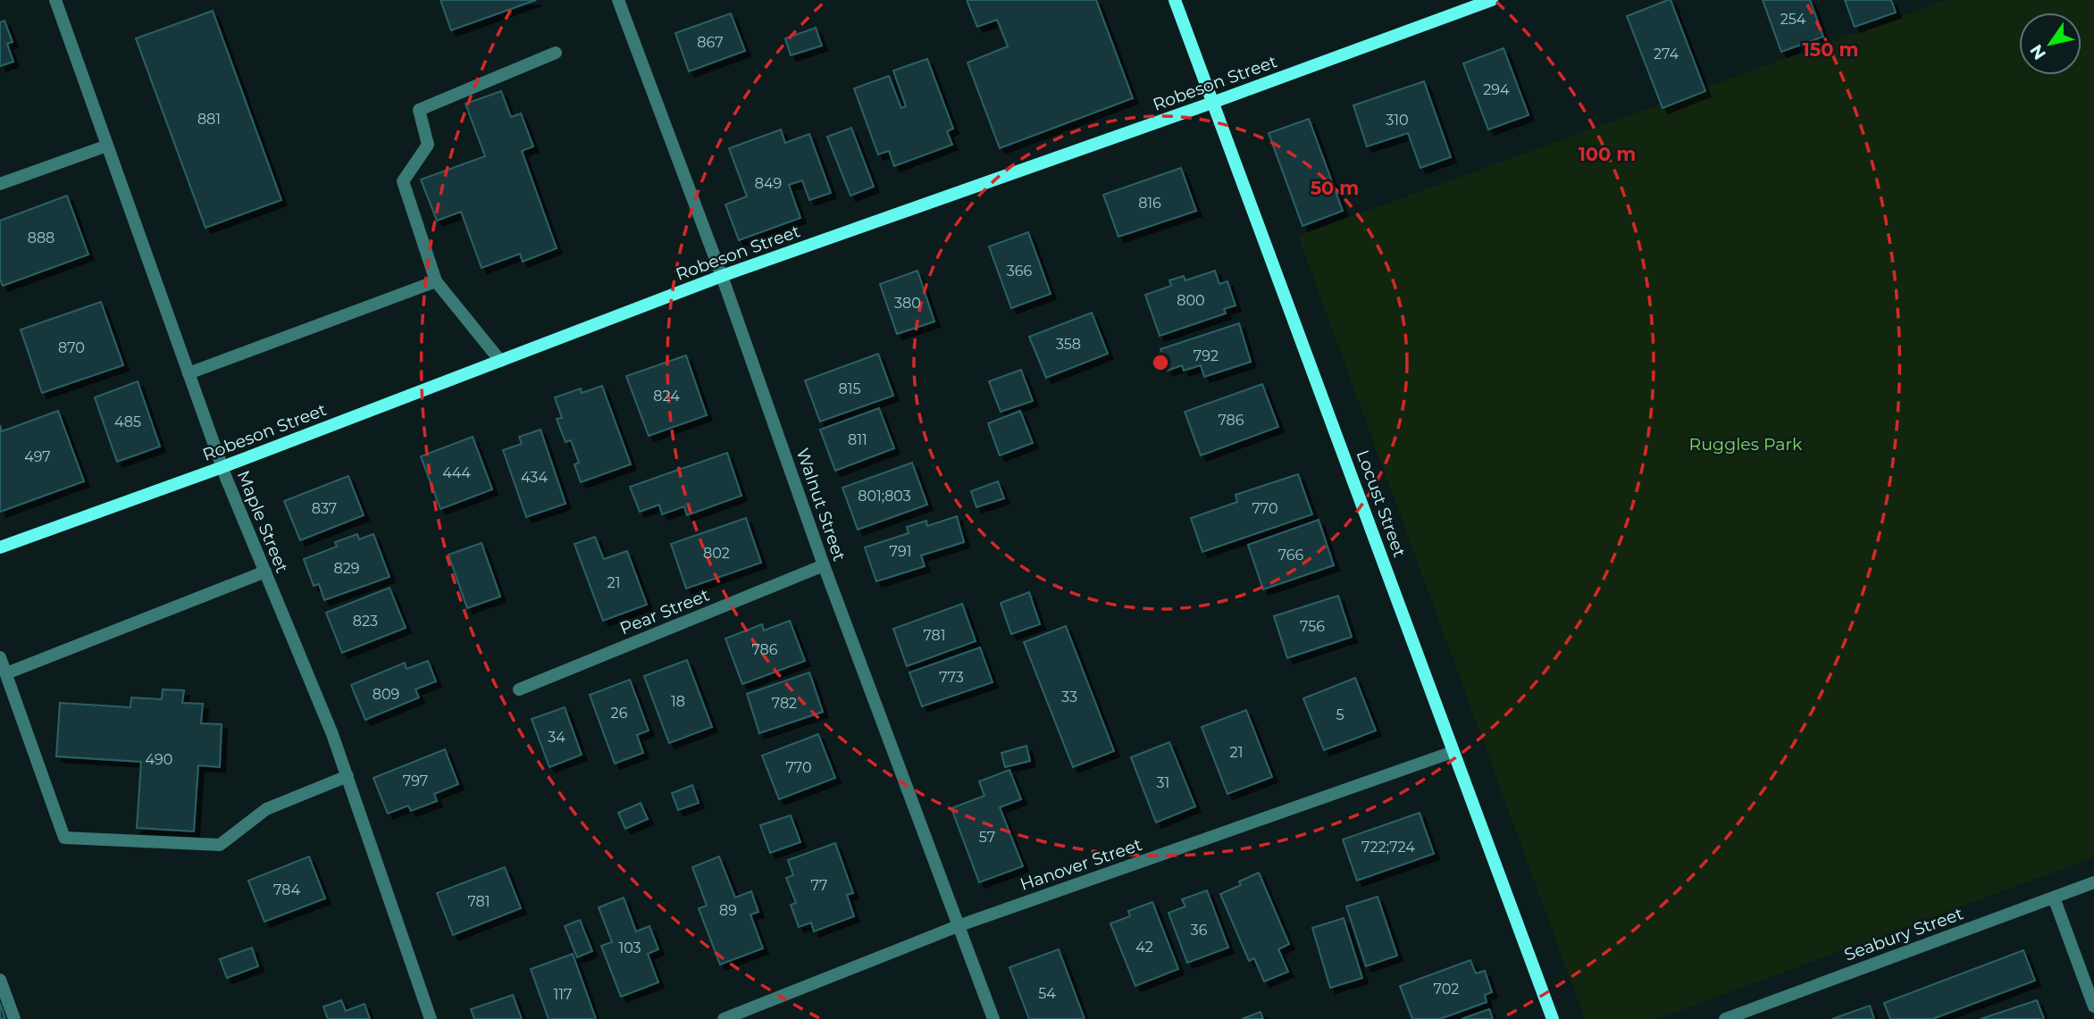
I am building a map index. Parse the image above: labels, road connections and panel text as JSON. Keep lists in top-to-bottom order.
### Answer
{
  "streets": {
    "main road": ["Robeson Street", "Locust Street"],
    "street": [
      "Walnut Street",
      "Maple Street",
      "Pear Street",
      "Hanover Street",
      "Seabury Street"
    ]
  },
  "crossings": [
    ["Robeson Street", "Locust Street"],
    ["Robeson Street", "Walnut Street"],
    ["Robeson Street", "Maple Street"],
    ["Locust Street", "Hanover Street"],
    ["Walnut Street", "Pear Street"],
    ["Walnut Street", "Hanover Street"]
  ],
  "parks": ["Ruggles Park"],
  "house_numbers": [
    "254",
    "867",
    "274",
    "294",
    "881",
    "310",
    "849",
    "816",
    "888",
    "366",
    "800",
    "380",
    "358",
    "870",
    "792",
    "815",
    "824",
    "786",
    "485",
    "811",
    "497",
    "444",
    "434",
    "801;803",
    "837",
    "770",
    "791",
    "802",
    "766",
    "829",
    "21",
    "823",
    "756",
    "781",
    "786",
    "773",
    "809",
    "33",
    "18",
    "782",
    "26",
    "5",
    "34",
    "21",
    "490",
    "770",
    "797",
    "31",
    "57",
    "722;724",
    "77",
    "784",
    "781",
    "89",
    "36",
    "42",
    "103",
    "702",
    "54",
    "117"
  ],
  "north": "bottom left",
  "rings": ["150 m", "100 m", "50 m"]
}
